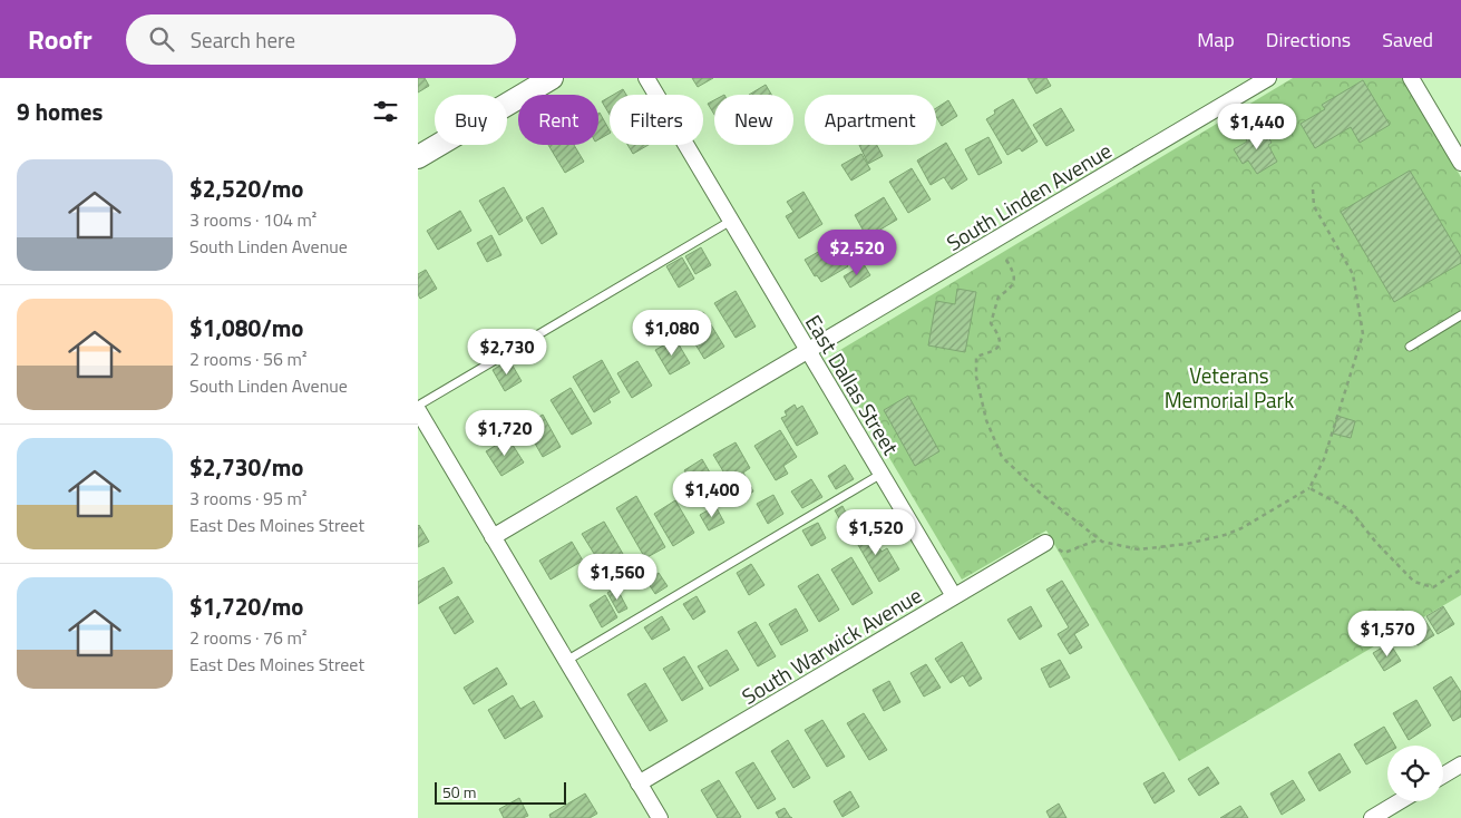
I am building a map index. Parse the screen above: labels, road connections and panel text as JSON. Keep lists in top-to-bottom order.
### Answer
{
  "streets": {
    "street": ["South Linden Avenue", "East Dallas Street", "South Warwick Avenue"]
  },
  "crossings": [
    ["South Linden Avenue", "East Dallas Street"],
    ["East Dallas Street", "South Warwick Avenue"]
  ],
  "parks": ["Veterans Memorial Park"],
  "scale_bar": "50 m",
  "page": {
    "header": "Roofr",
    "search": "Search here",
    "nav": ["Map", "Directions", "Saved"],
    "heading": "9 homes",
    "chip": [
      "Buy",
      "Rent",
      "Filters",
      "New",
      "Apartment"
    ],
    "price": [
      "$1,440",
      "$2,520",
      "$1,080",
      "$2,730",
      "$1,720",
      "$1,400",
      "$1,520",
      "$1,560",
      "$1,570"
    ],
    "list": [
      {
        "name": "$2,520/mo",
        "note": "3 rooms · 104 m² · South Linden Avenue"
      },
      {
        "name": "$1,080/mo",
        "note": "2 rooms · 56 m² · South Linden Avenue"
      },
      {
        "name": "$2,730/mo",
        "note": "3 rooms · 95 m² · East Des Moines Street"
      },
      {
        "name": "$1,720/mo",
        "note": "2 rooms · 76 m² · East Des Moines Street"
      }
    ],
    "scale": "50 m"
  }
}
